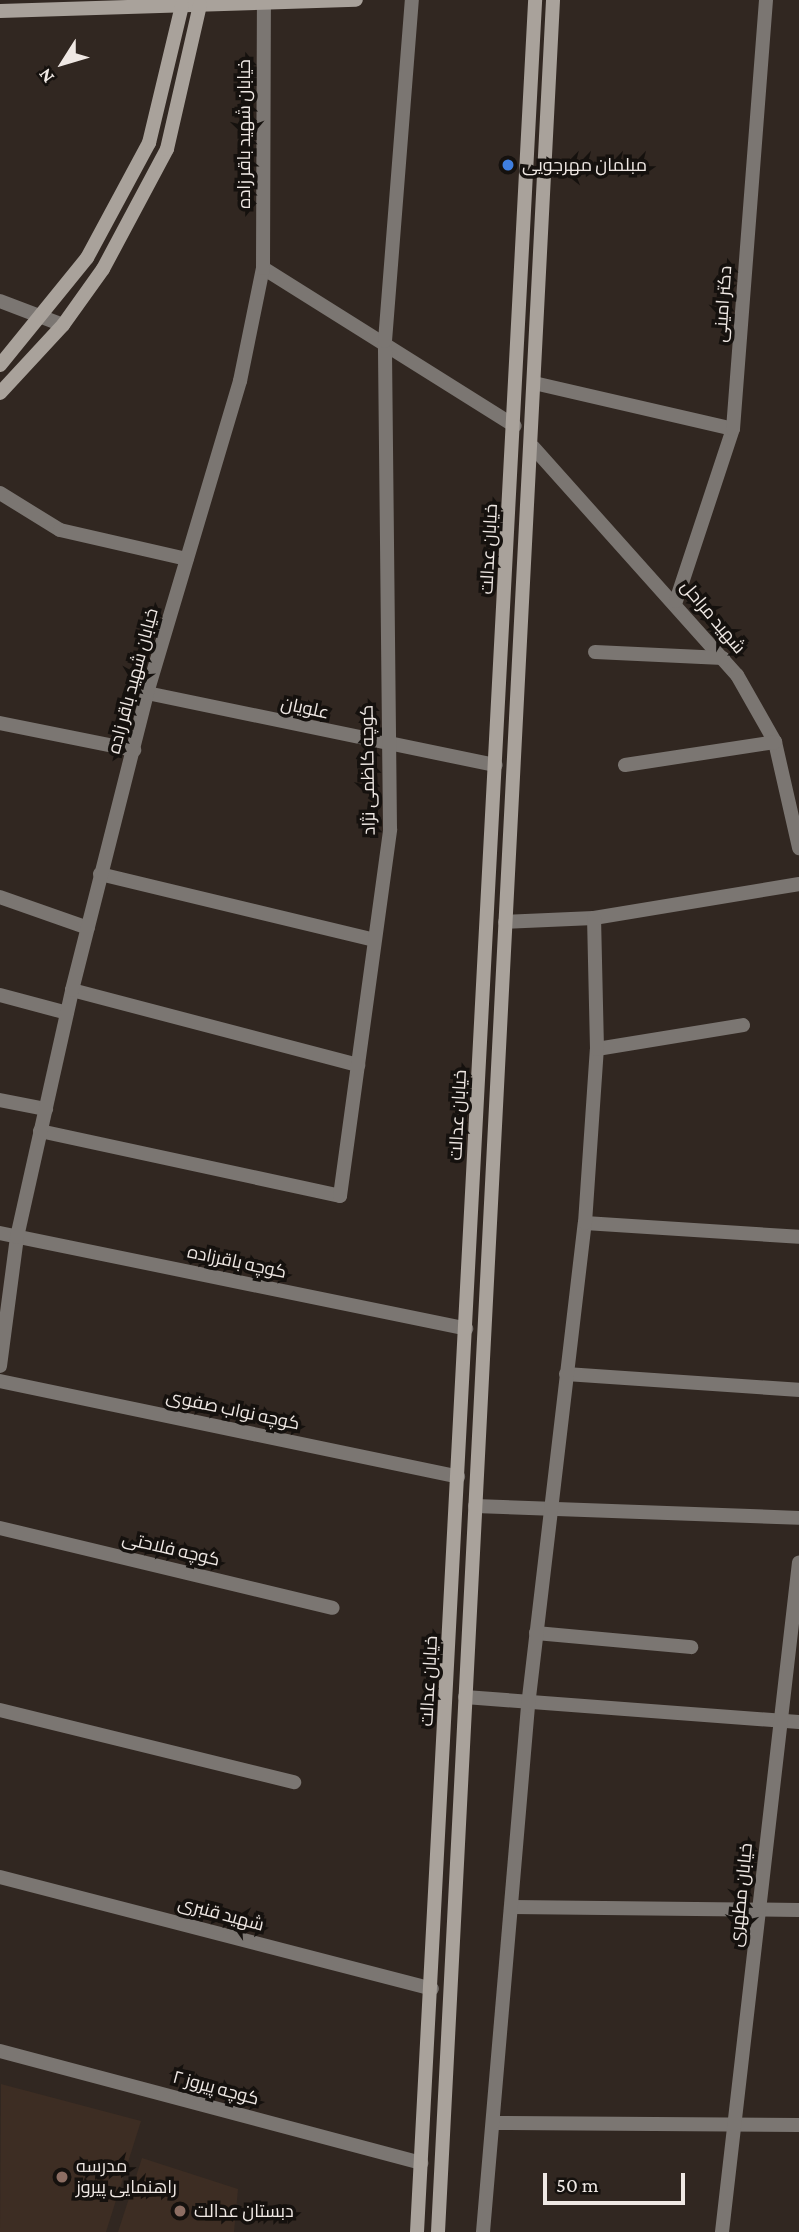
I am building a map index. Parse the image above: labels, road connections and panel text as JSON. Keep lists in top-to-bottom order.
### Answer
{
  "streets": {
    "main road": ["خیابان عدالت"],
    "street": [
      "خیابان شهید باقر زاده",
      "دکتر امینی",
      "شهید مراحل",
      "علویان",
      "کوچه کاظمی نژاد",
      "کوچه باقرزاده",
      "کوچه نواب صفوی",
      "کوچه فلاحتی",
      "خیابان مطهری",
      "شهید قنبری",
      "کوچه پیروز ۲"
    ]
  },
  "crossings": [
    ["خیابان شهید باقر زاده", "علویان"],
    ["خیابان شهید باقر زاده", "کوچه کاظمی نژاد"],
    ["خیابان شهید باقر زاده", "کوچه باقرزاده"],
    ["دکتر امینی", "شهید مراحل"],
    ["خیابان عدالت", "شهید مراحل"],
    ["خیابان عدالت", "علویان"],
    ["خیابان عدالت", "کوچه باقرزاده"],
    ["خیابان عدالت", "کوچه نواب صفوی"],
    ["خیابان عدالت", "شهید قنبری"],
    ["خیابان عدالت", "کوچه پیروز ۲"],
    ["علویان", "کوچه کاظمی نژاد"]
  ],
  "places": ["مبلمان مهرجویی", "مدرسه راهنمایی پیروز", "دبستان عدالت"],
  "scale_bar": "50 m",
  "north": "bottom left"
}
